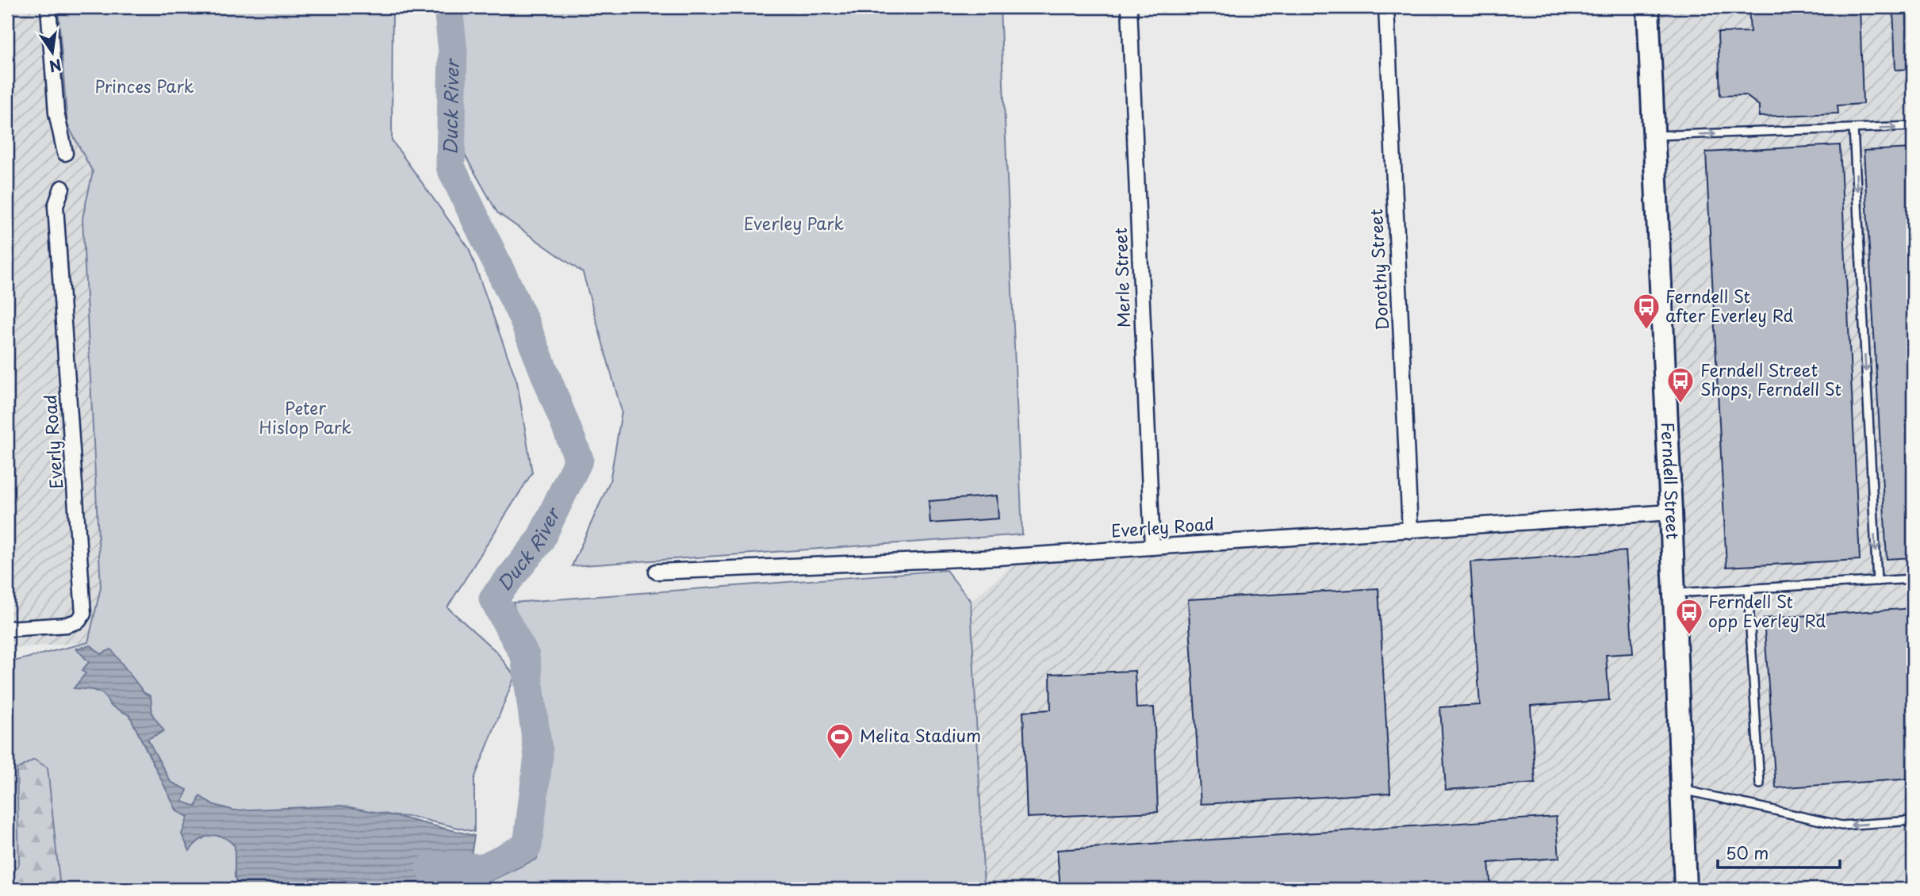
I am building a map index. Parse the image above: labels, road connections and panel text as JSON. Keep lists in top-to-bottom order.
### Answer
{
  "streets": {
    "main road": ["Ferndell Street"],
    "street": [
      "Dorothy Street",
      "Merle Street",
      "Everly Road",
      "Everley Road"
    ]
  },
  "crossings": [
    ["Dorothy Street", "Everley Road"],
    ["Merle Street", "Everley Road"],
    ["Ferndell Street", "Everley Road"]
  ],
  "water": ["Duck River"],
  "parks": ["Princes Park", "Everley Park", "Peter Hislop Park"],
  "places": {
    "bus stop": ["Ferndell St after Everley Rd", "Ferndell Street Shops, Ferndell St", "Ferndell St opp Everley Rd"],
    "sports": ["Melita Stadium"]
  },
  "scale_bar": "50 m",
  "north": "bottom"
}
